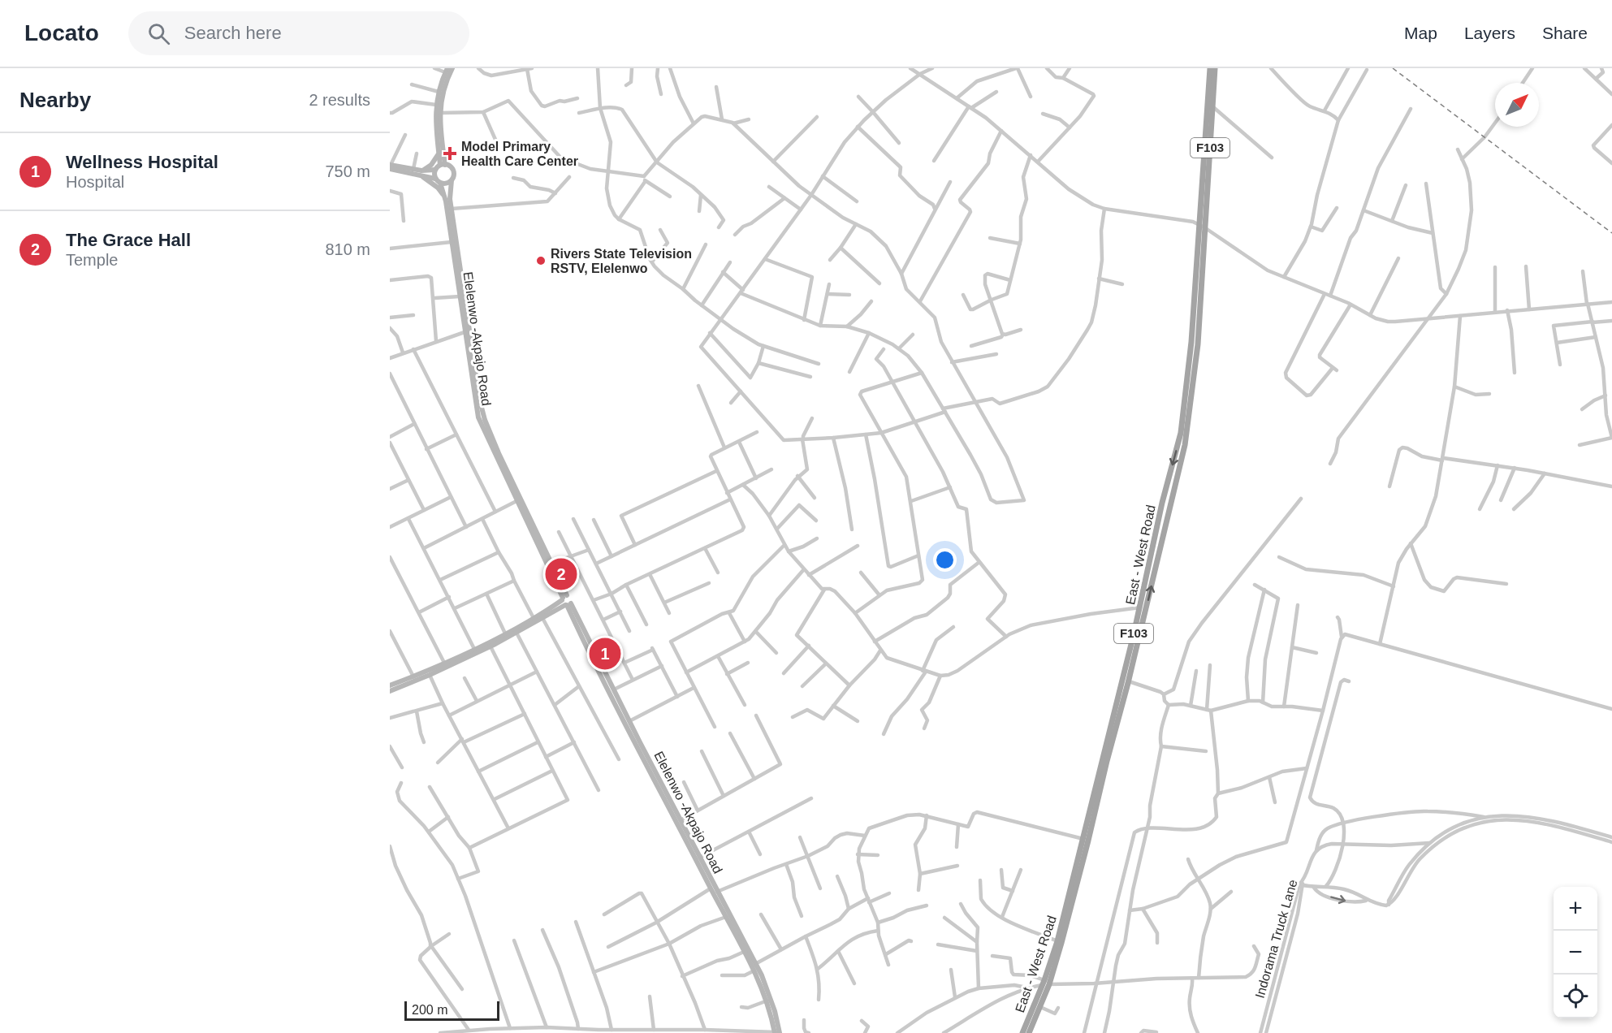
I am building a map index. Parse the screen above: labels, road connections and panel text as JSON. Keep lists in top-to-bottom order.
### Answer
{
  "streets": {
    "main road": ["F103", "Elelenwo -Akpajo Road", "East - West Road"],
    "street": ["Indorama Truck Lane"]
  },
  "places": {
    "health": ["Model Primary Health Care Center"],
    "other": ["Rivers State Television RSTV, Elelenwo"]
  },
  "scale_bar": "200 m",
  "north": "top right",
  "page": {
    "header": "Locato",
    "search": "Search here",
    "nav": ["Map", "Layers", "Share"],
    "heading": ["Nearby", "2 results"],
    "list": [
      {
        "mark": "1",
        "name": "Wellness Hospital",
        "note": "Hospital",
        "value": "750 m"
      },
      {
        "mark": "2",
        "name": "The Grace Hall",
        "note": "Temple",
        "value": "810 m"
      }
    ],
    "pins": ["2", "1"],
    "map_buttons": ["+", "−"],
    "scale": "200 m"
  }
}
